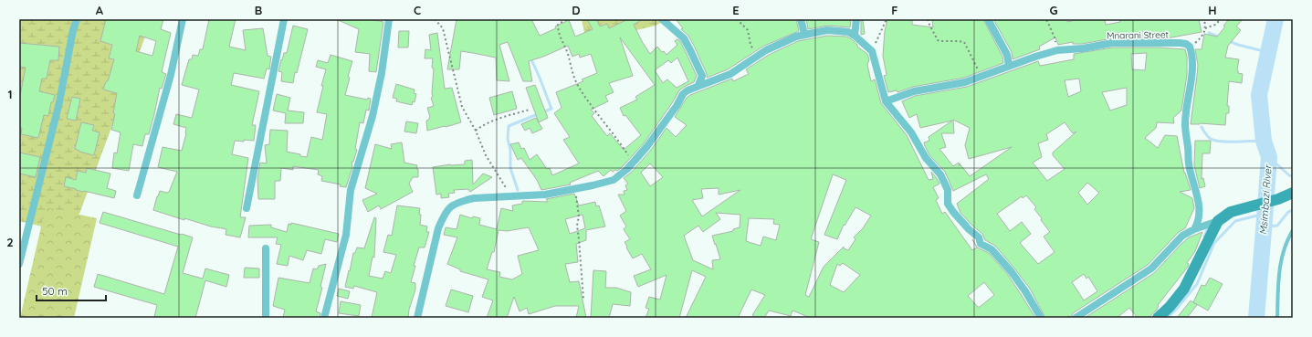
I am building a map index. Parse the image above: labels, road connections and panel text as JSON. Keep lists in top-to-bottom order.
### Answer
{
  "streets": {
    "street": ["Mnarani Street"]
  },
  "water": ["Msimbazi River"],
  "scale_bar": "50 m",
  "grid": {
    "columns": [
      "A",
      "B",
      "C",
      "D",
      "E",
      "F",
      "G",
      "H"
    ],
    "rows": ["1", "2"]
  }
}
